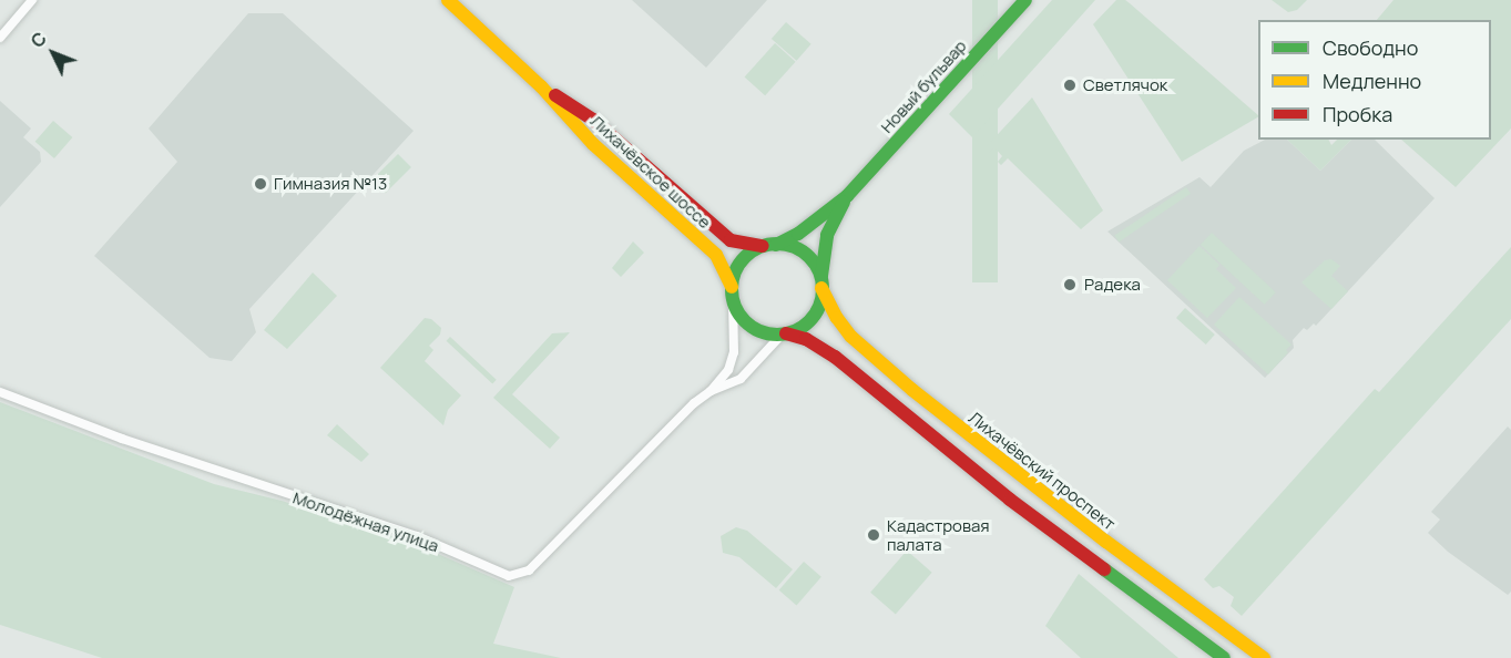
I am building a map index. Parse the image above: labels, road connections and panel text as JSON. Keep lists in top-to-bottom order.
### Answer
{
  "streets": {
    "main road": ["Новый бульвар", "Лихачёвское шоссе", "Лихачёвский проспект"],
    "street": ["Молодёжная улица"]
  },
  "crossings": [
    ["Новый бульвар", "Лихачёвское шоссе"],
    ["Новый бульвар", "Лихачёвский проспект"],
    ["Новый бульвар", "Молодёжная улица"],
    ["Лихачёвское шоссе", "Лихачёвский проспект"],
    ["Лихачёвское шоссе", "Молодёжная улица"],
    ["Лихачёвский проспект", "Молодёжная улица"]
  ],
  "places": [
    "Светлячок",
    "Гимназия №13",
    "Радека",
    "Кадастровая палата"
  ],
  "legend": ["Свободно", "Медленно", "Пробка"],
  "north": "top left"
}
